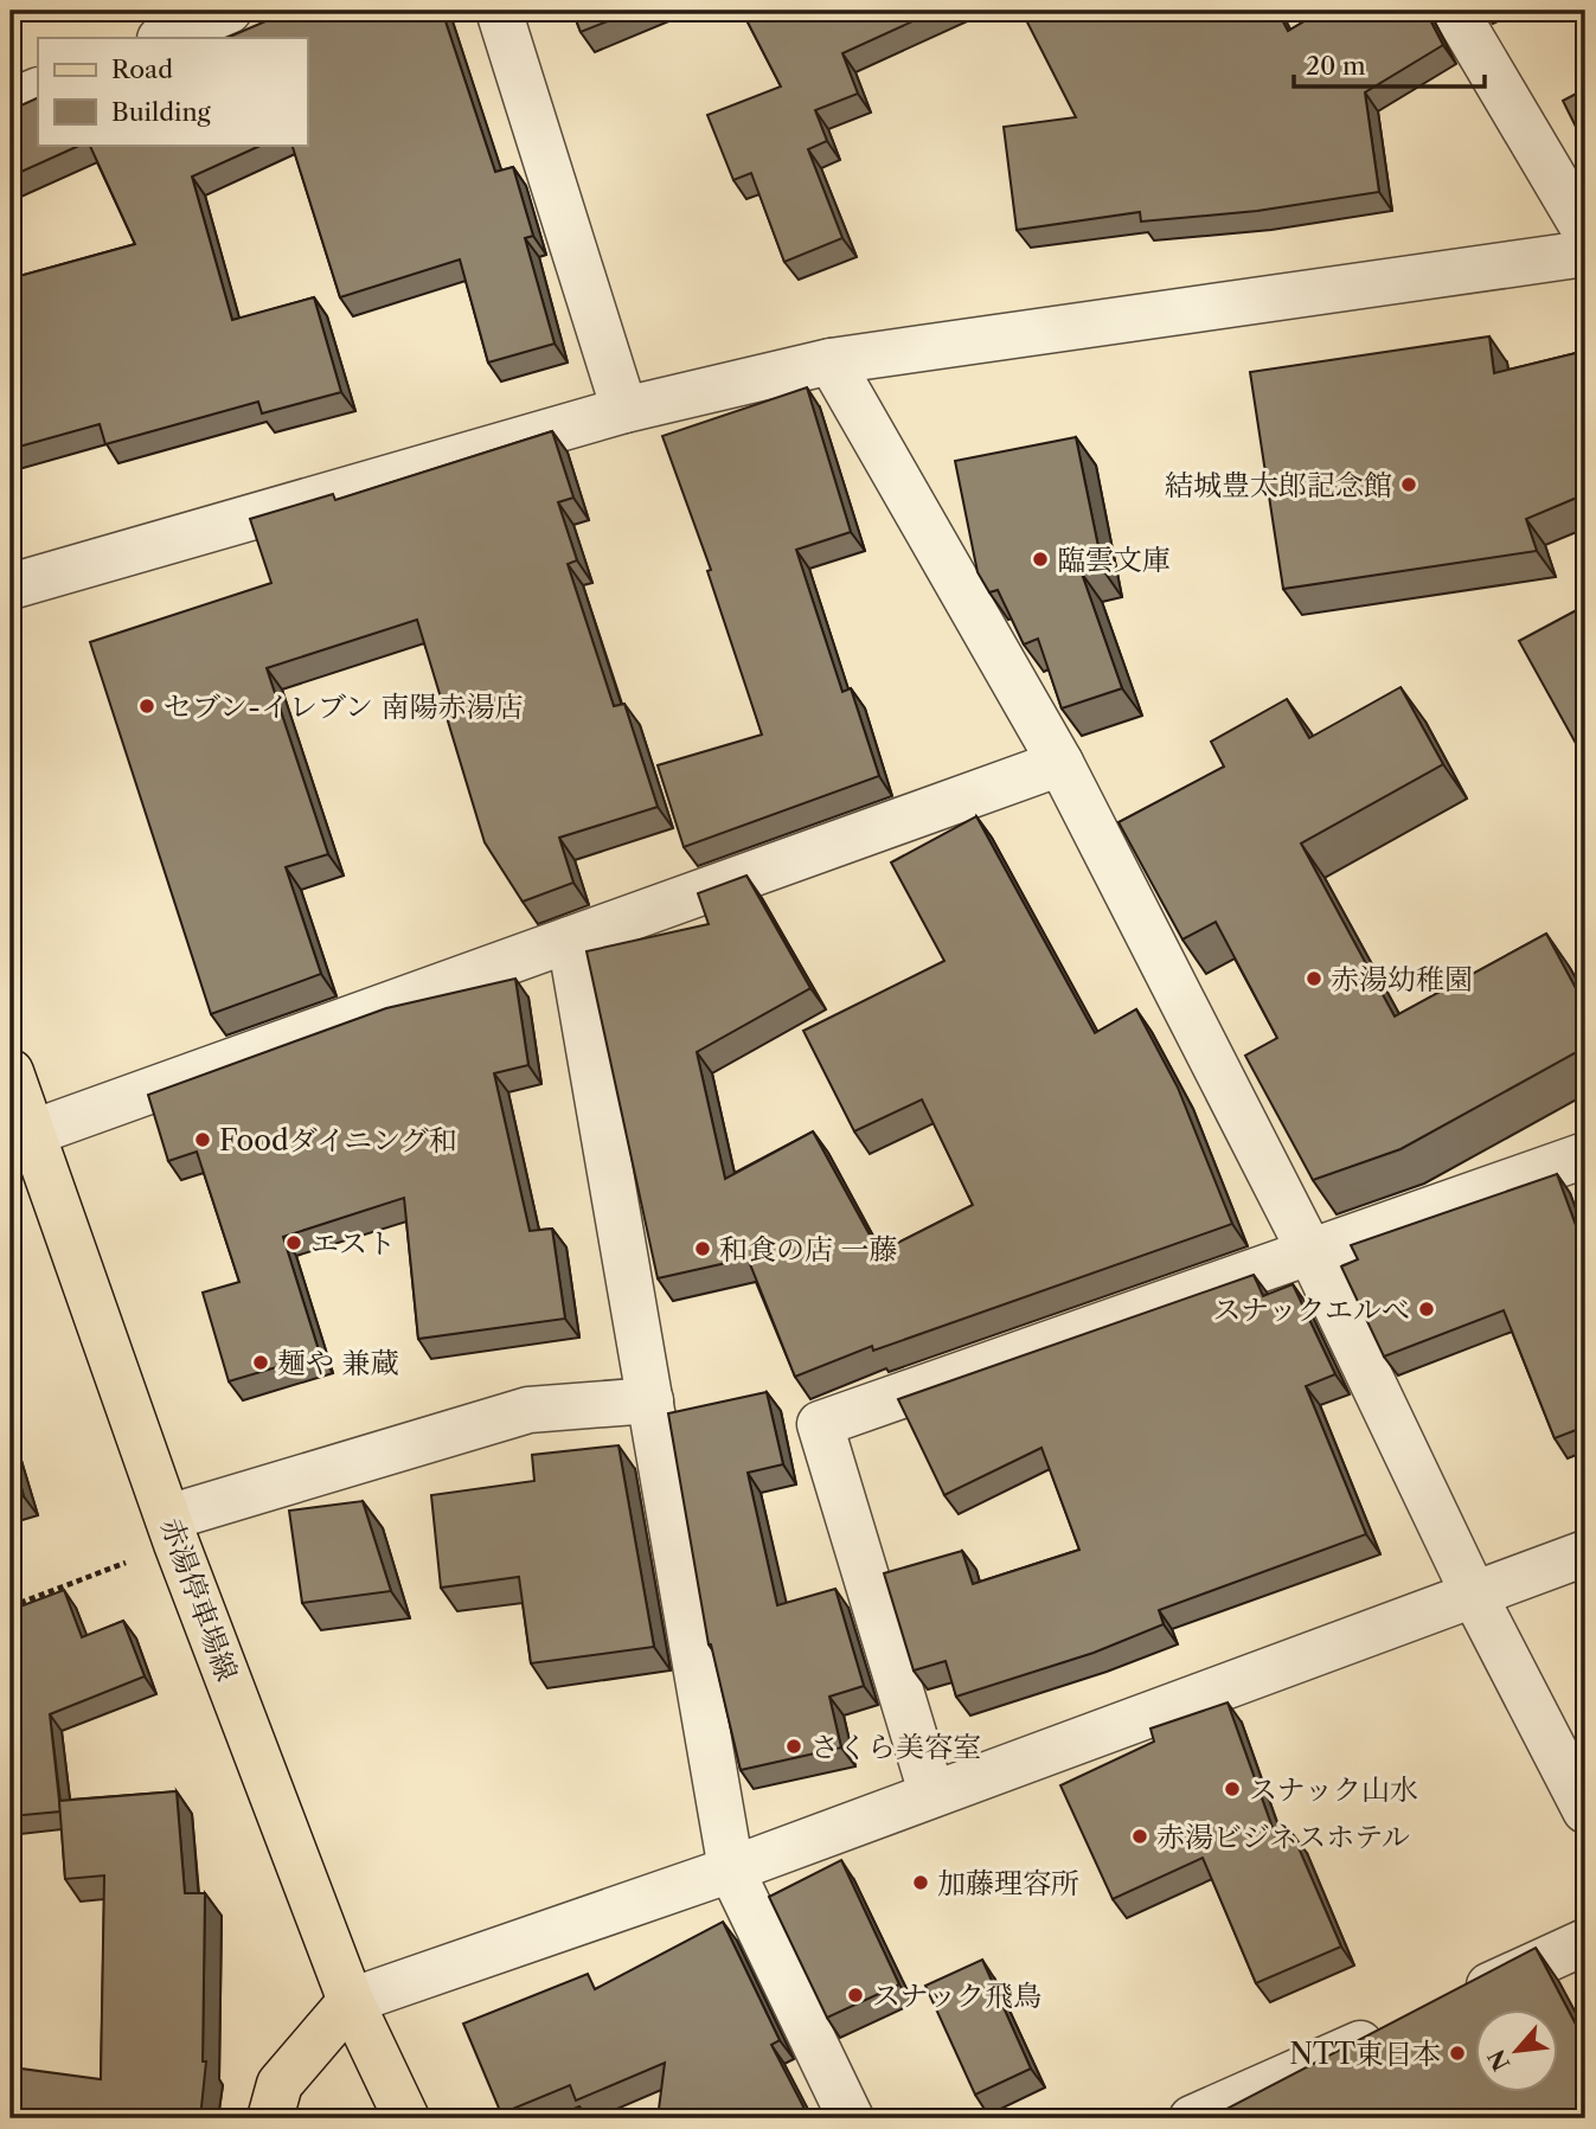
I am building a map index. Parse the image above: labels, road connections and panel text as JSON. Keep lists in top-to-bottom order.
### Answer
{
  "streets": {
    "main road": ["赤湯停車場線"]
  },
  "places": [
    "結城豊太郎記念館",
    "臨雲文庫",
    "セブン-イレブン 南陽赤湯店",
    "赤湯幼稚園",
    "Foodダイニング和",
    "エスト",
    "和食の店 一藤",
    "スナックエルべ",
    "麺や 兼蔵",
    "さくら美容室",
    "スナック山水",
    "赤湯ビジネスホテル",
    "加藤理容所",
    "スナック飛鳥",
    "NTT東日本"
  ],
  "legend": ["Road", "Building"],
  "scale_bar": "20 m",
  "north": "bottom left"
}
